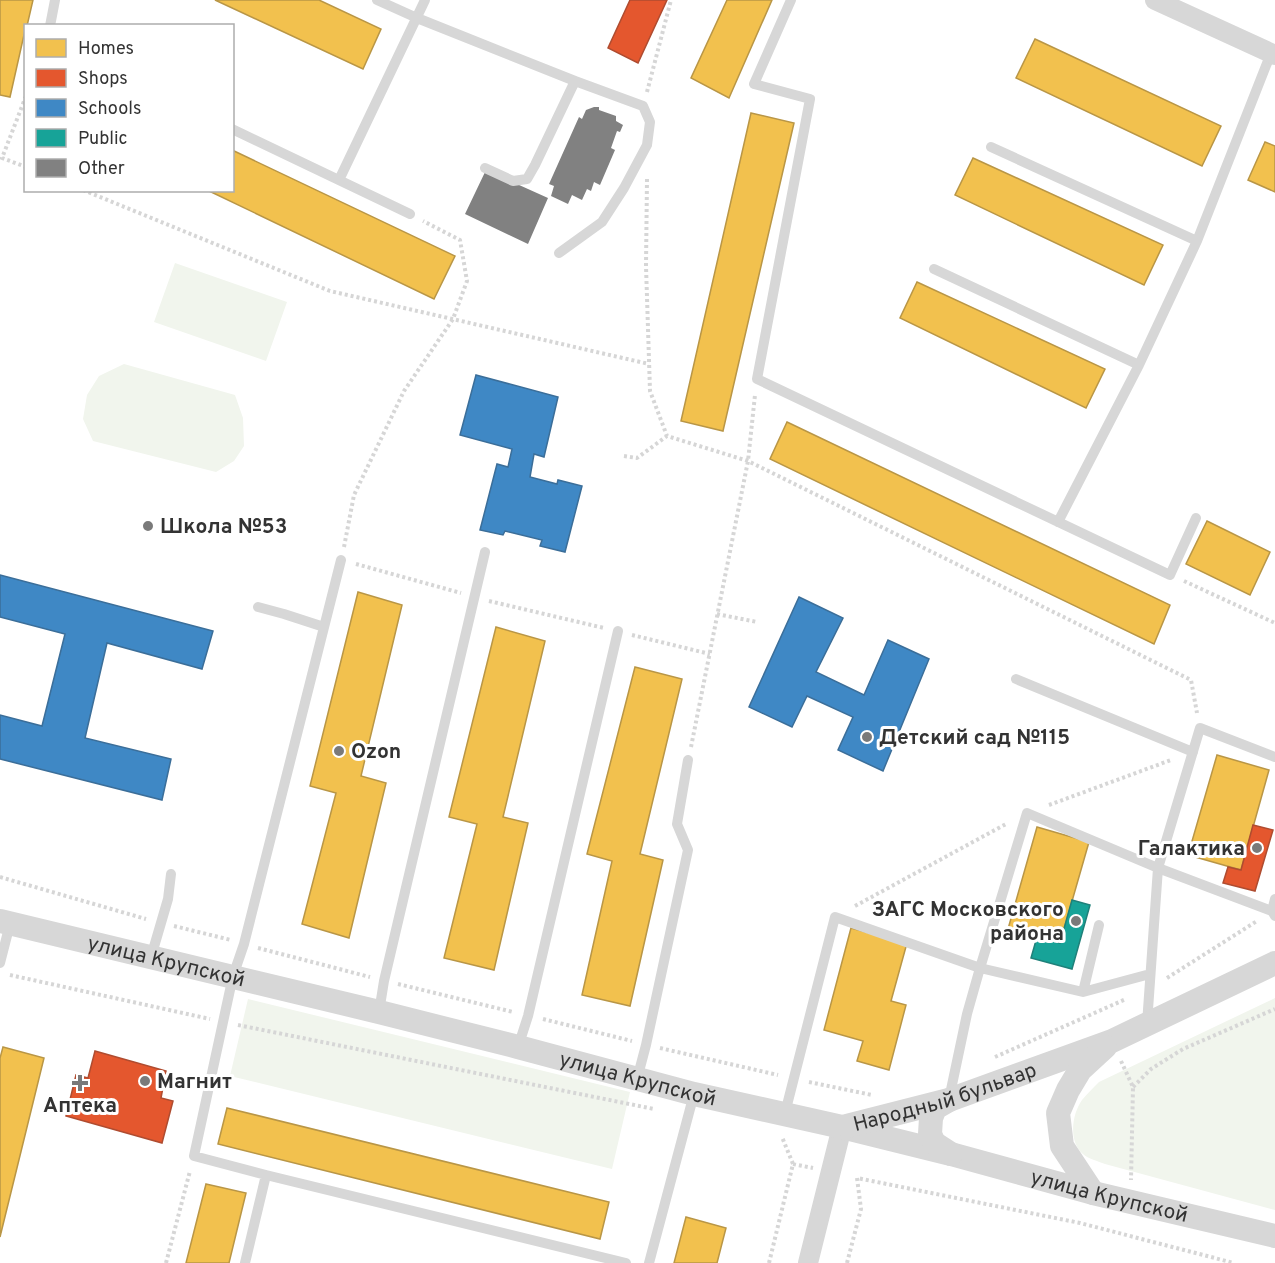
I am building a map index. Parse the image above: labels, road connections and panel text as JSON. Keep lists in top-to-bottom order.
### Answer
{
  "streets": {
    "street": ["улица Крупской", "Народный бульвар"]
  },
  "crossings": [
    ["улица Крупской", "Народный бульвар"]
  ],
  "places": {
    "other": [
      "Школа №53",
      "Детский сад №115",
      "Ozon",
      "Галактика",
      "ЗАГС Московского района",
      "Магнит"
    ],
    "health": ["Аптека"]
  },
  "legend": [
    "Homes",
    "Shops",
    "Schools",
    "Public",
    "Other"
  ]
}
